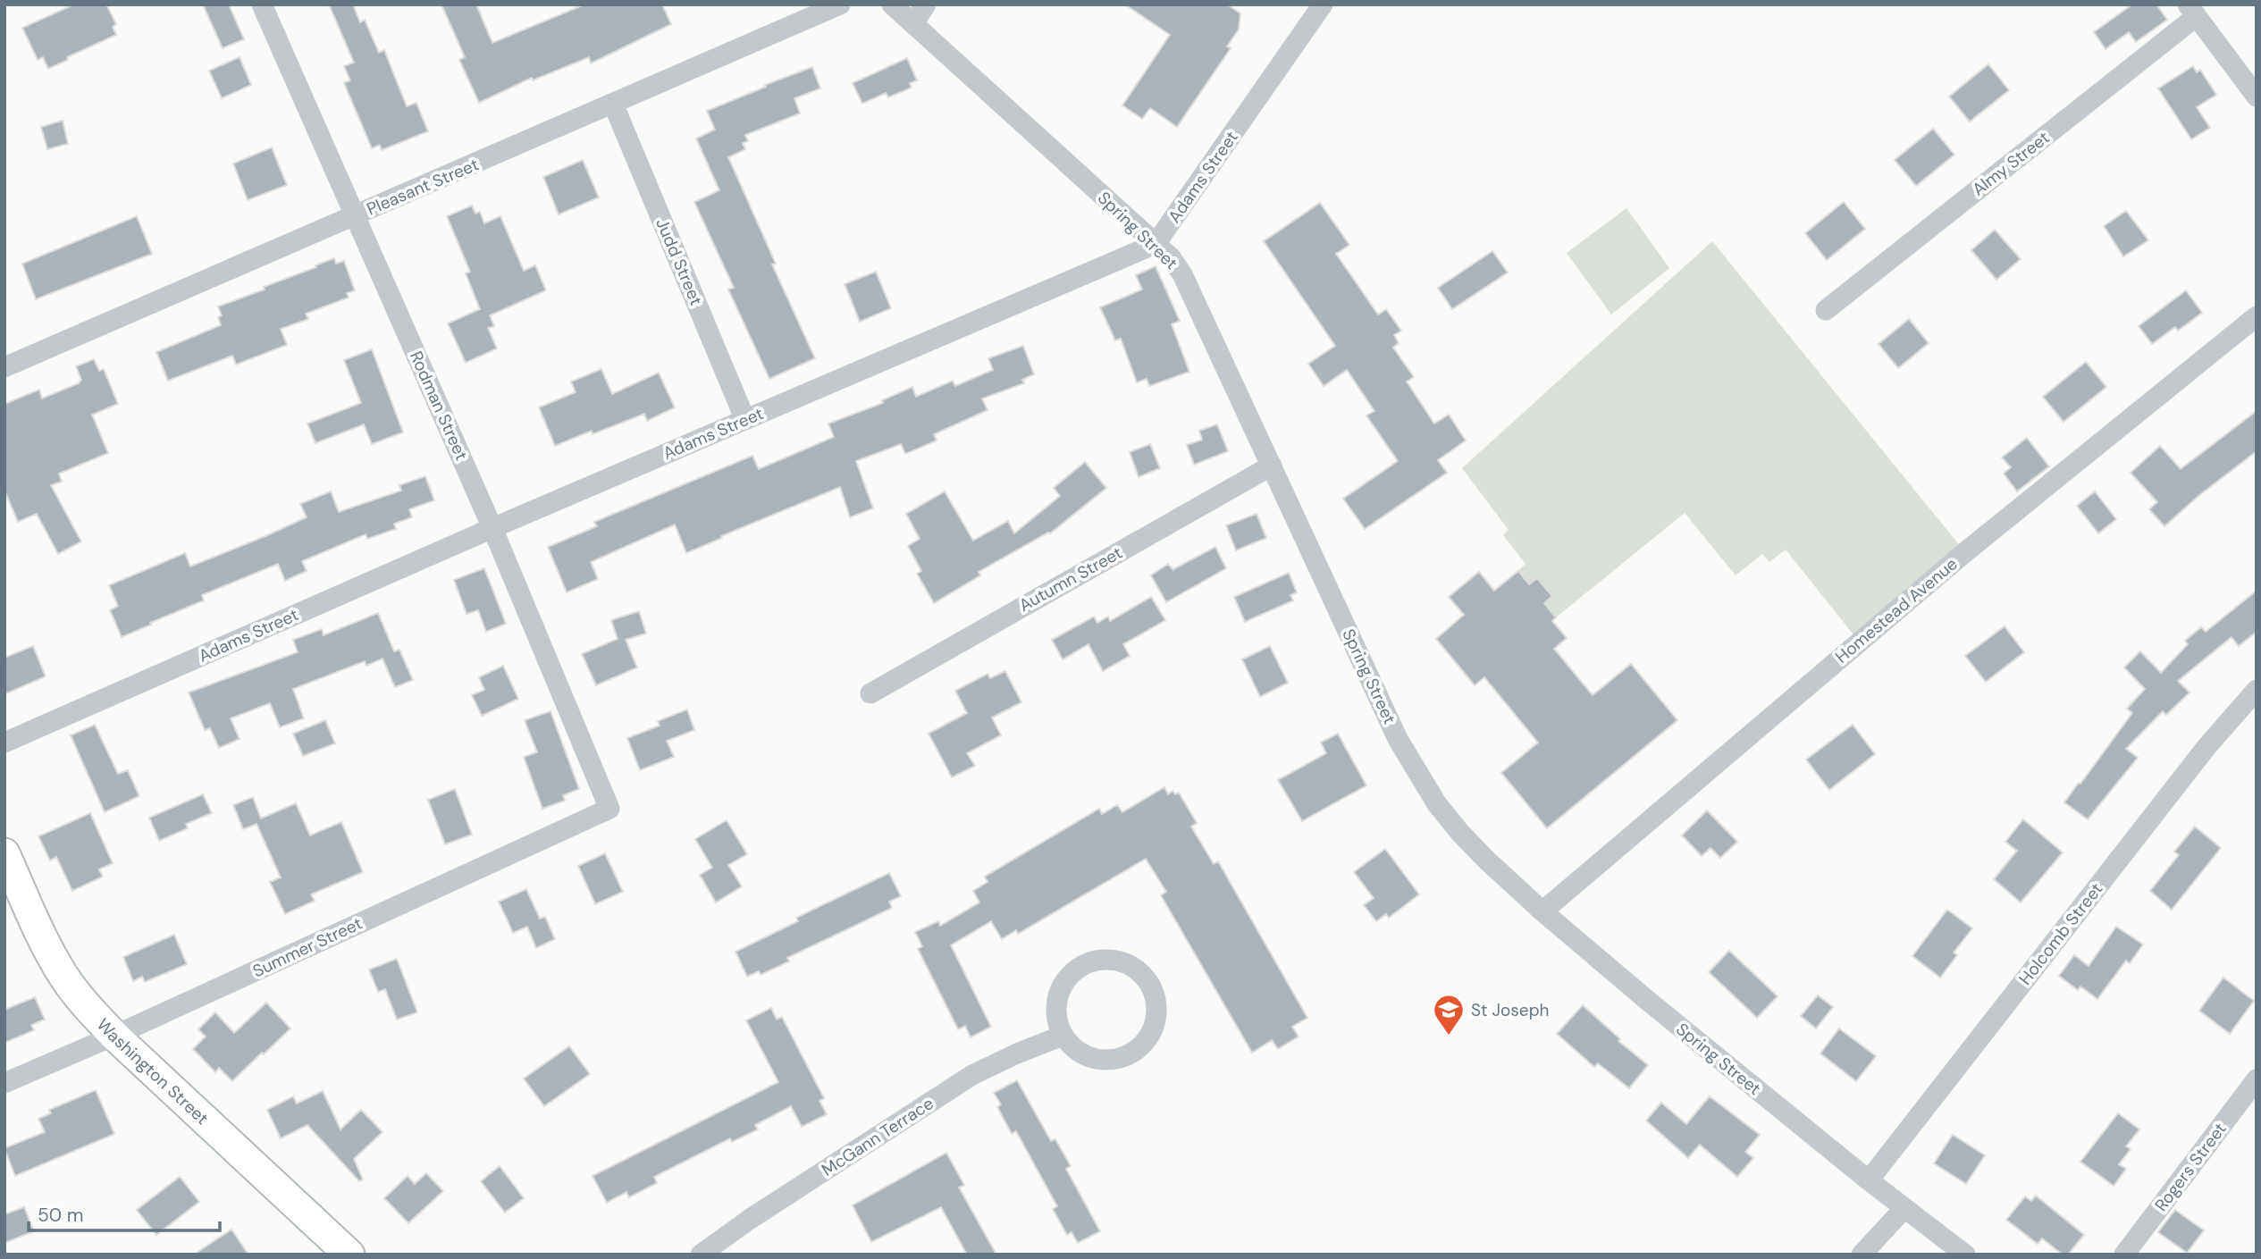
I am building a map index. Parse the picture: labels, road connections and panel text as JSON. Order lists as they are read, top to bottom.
{
  "streets": {
    "main road": ["Washington Street"],
    "street": [
      "Almy Street",
      "Adams Street",
      "Pleasant Street",
      "Spring Street",
      "Judd Street",
      "Rodman Street",
      "Autumn Street",
      "Homestead Avenue",
      "Holcomb Street",
      "Summer Street",
      "McGann Terrace",
      "Rogers Street"
    ]
  },
  "crossings": [
    ["Adams Street", "Spring Street"],
    ["Adams Street", "Judd Street"],
    ["Adams Street", "Rodman Street"],
    ["Pleasant Street", "Judd Street"],
    ["Pleasant Street", "Rodman Street"],
    ["Spring Street", "Autumn Street"],
    ["Spring Street", "Homestead Avenue"],
    ["Spring Street", "Holcomb Street"],
    ["Rodman Street", "Summer Street"],
    ["Summer Street", "Washington Street"]
  ],
  "places": {
    "school or university": ["St Joseph"]
  },
  "scale_bar": "50 m"
}
